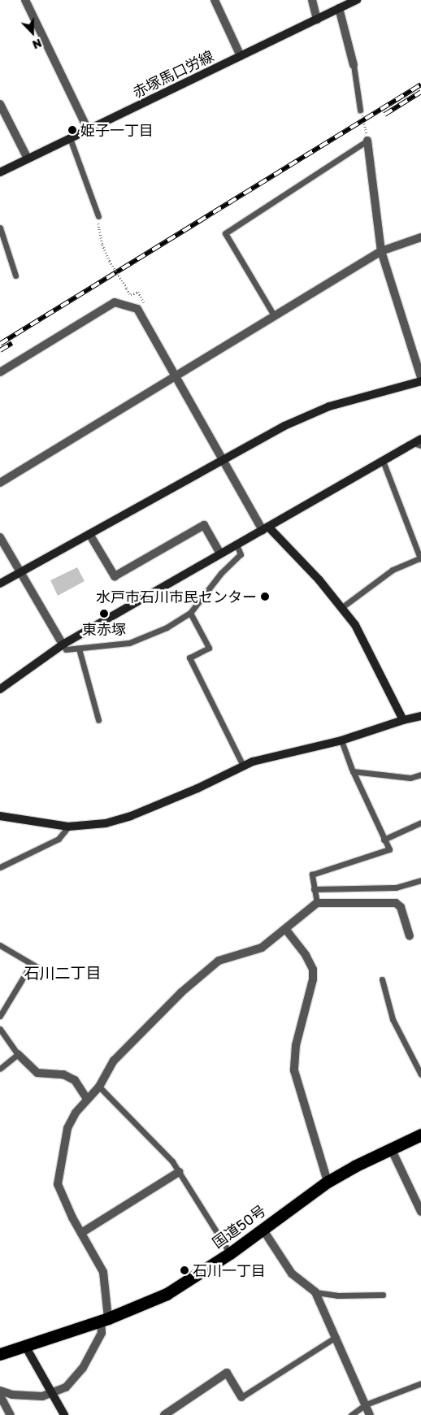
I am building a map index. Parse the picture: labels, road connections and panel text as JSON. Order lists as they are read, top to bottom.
{
  "streets": {
    "highway": ["国道50号"],
    "street": ["赤塚馬口労線"]
  },
  "districts": ["石川二丁目"],
  "places": [
    "姫子一丁目",
    "水戸市石川市民センター",
    "東赤塚",
    "石川一丁目"
  ],
  "north": "bottom"
}
